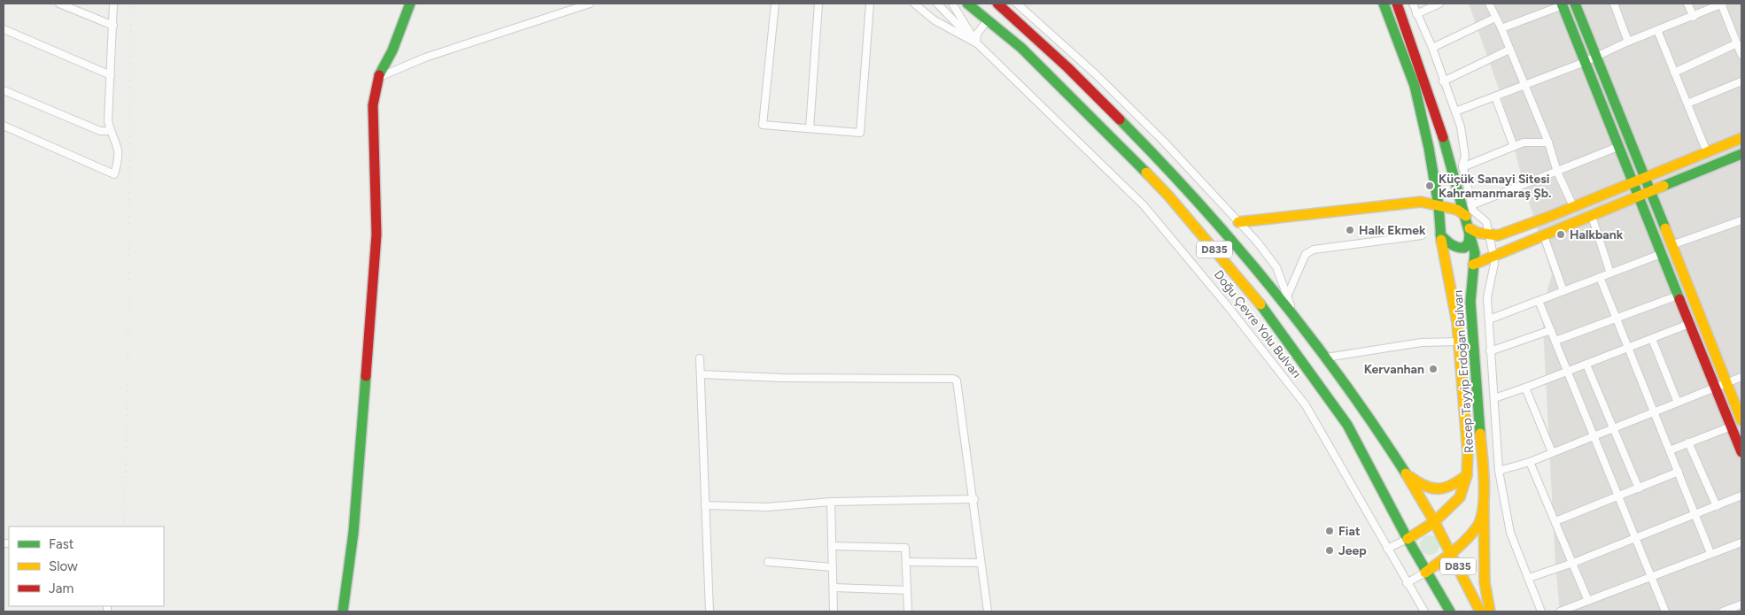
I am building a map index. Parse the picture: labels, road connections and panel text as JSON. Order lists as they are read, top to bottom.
{
  "streets": {
    "main road": ["D835", "Doğu Çevre Yolu Bulvarı", "Recep Tayyip Erdoğan Bulvarı"]
  },
  "crossings": [
    ["D835", "Doğu Çevre Yolu Bulvarı"],
    ["D835", "Recep Tayyip Erdoğan Bulvarı"],
    ["Doğu Çevre Yolu Bulvarı", "Recep Tayyip Erdoğan Bulvarı"]
  ],
  "places": [
    "Küçük Sanayi Sitesi Kahramanmaraş Şb.",
    "Halk Ekmek",
    "Halkbank",
    "Kervanhan",
    "Fiat",
    "Jeep"
  ],
  "legend": ["Fast", "Slow", "Jam"]
}
